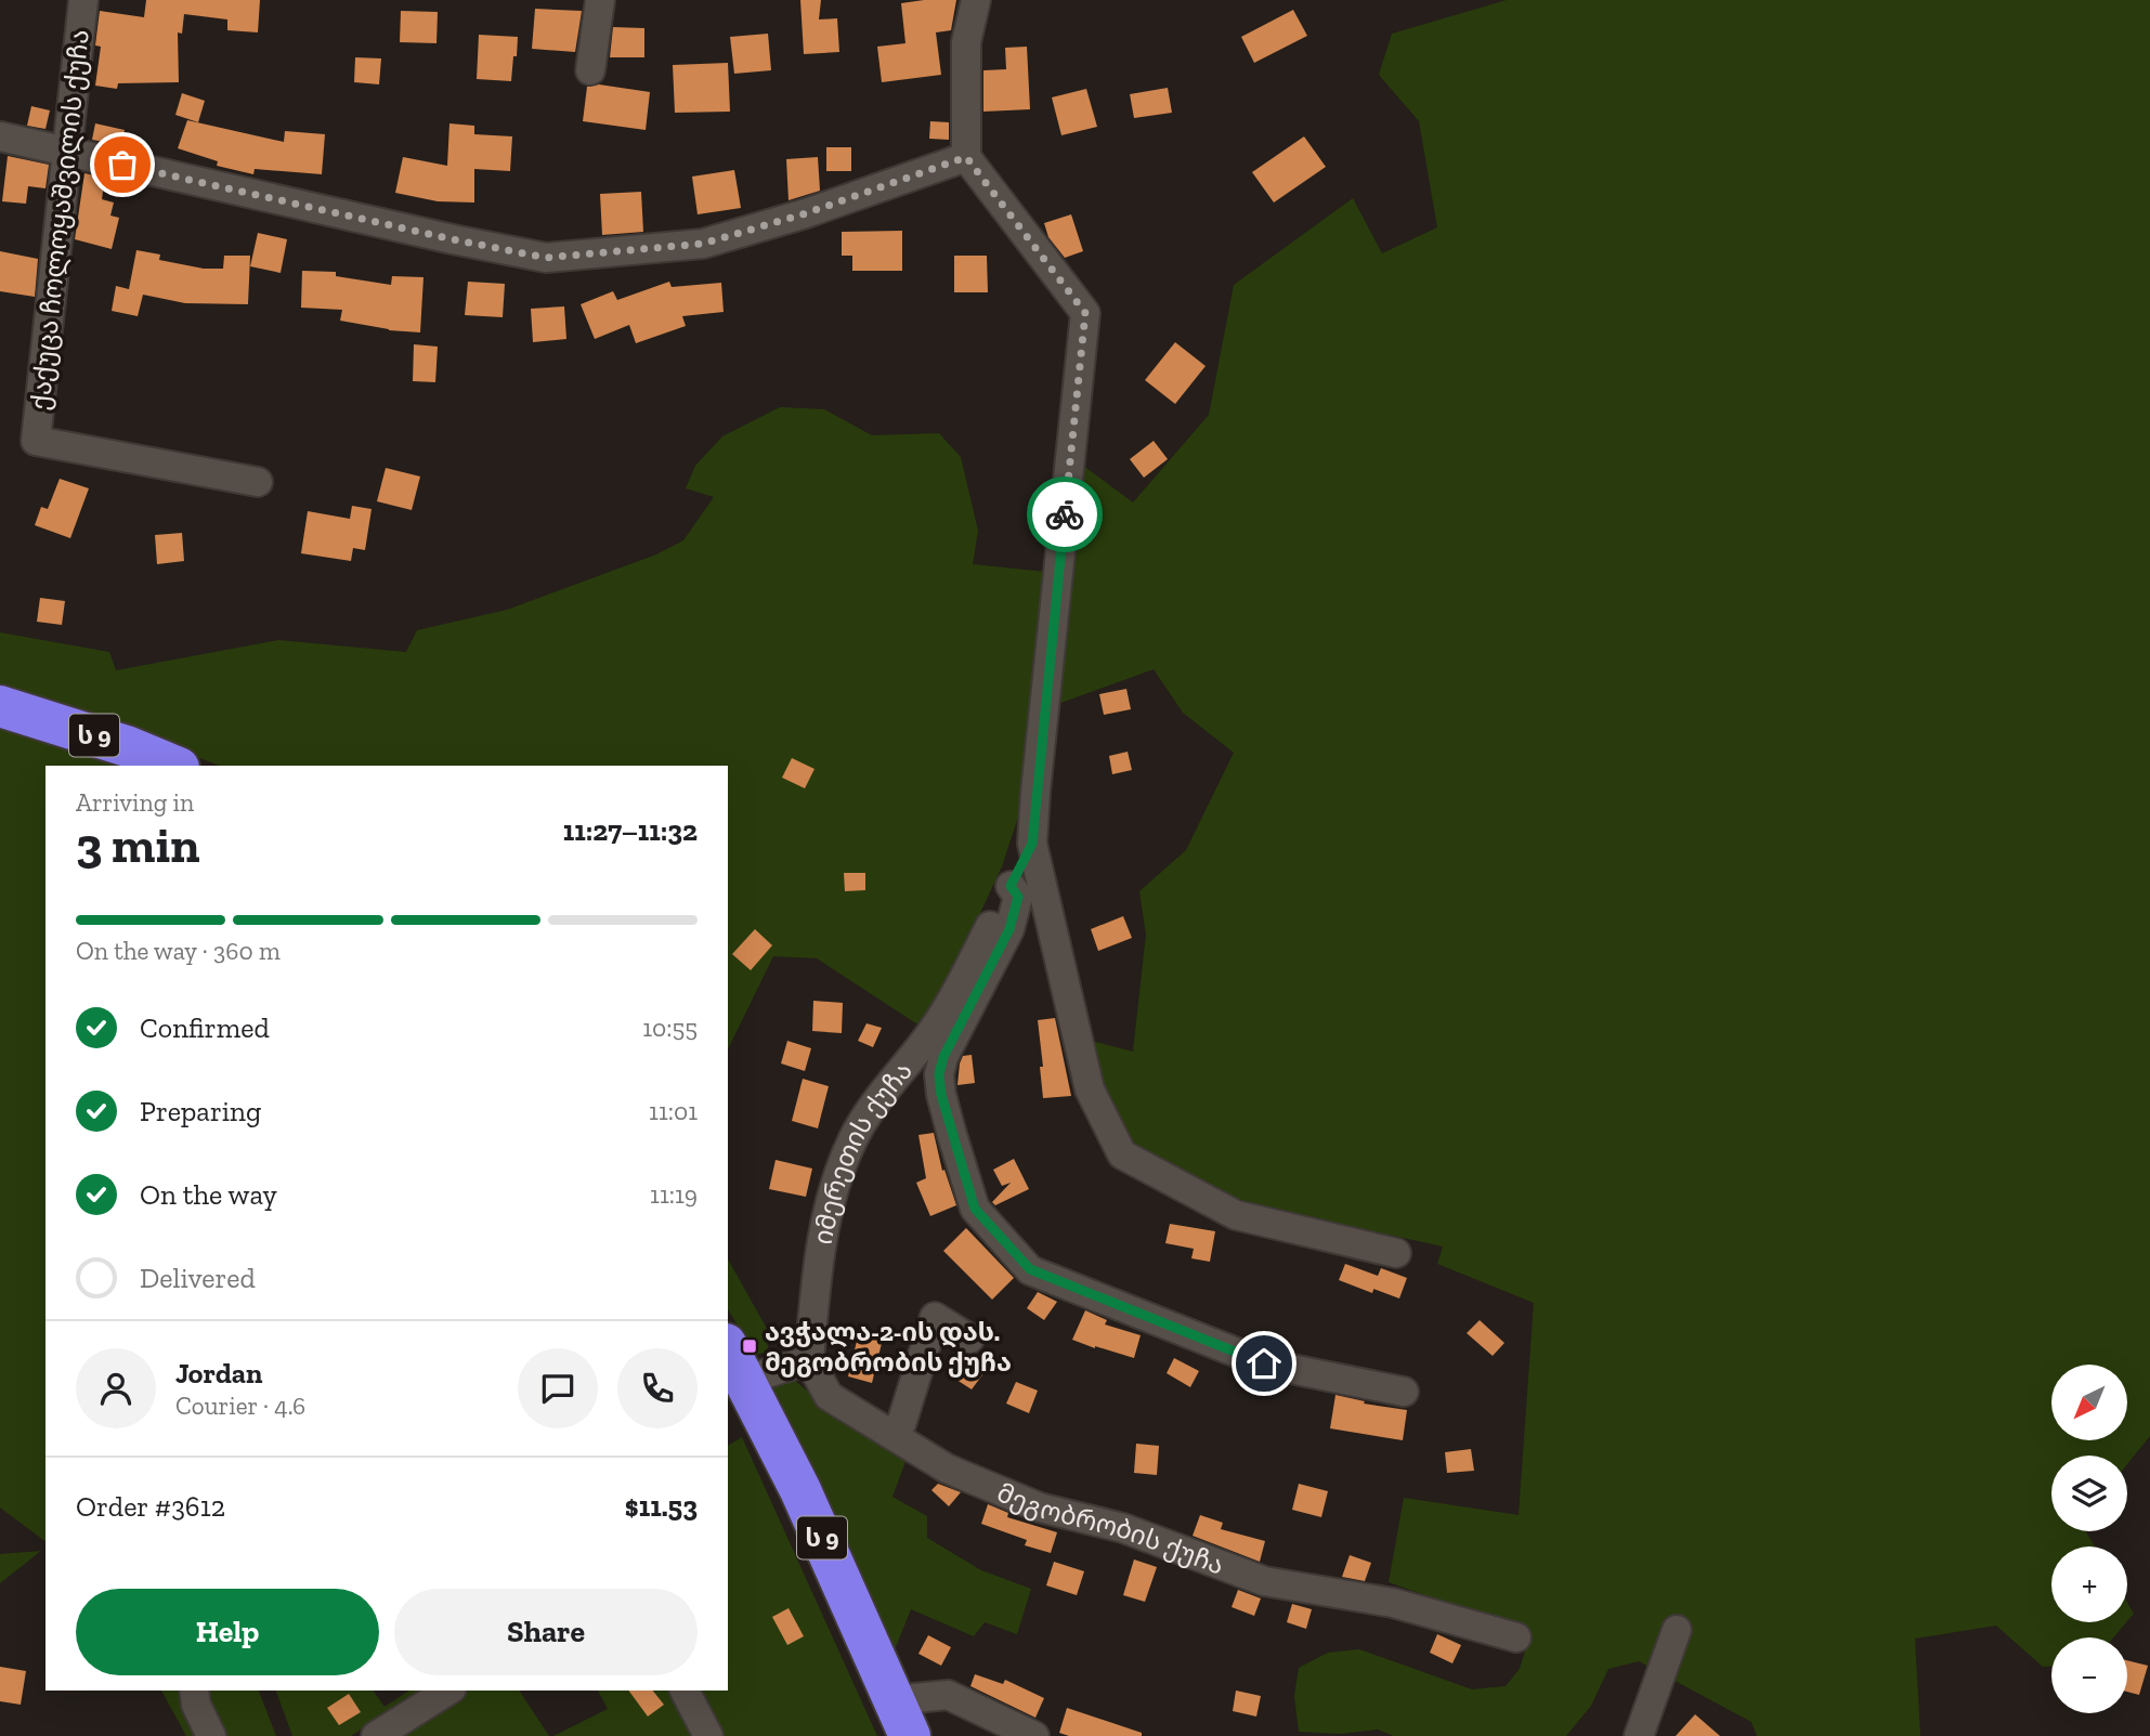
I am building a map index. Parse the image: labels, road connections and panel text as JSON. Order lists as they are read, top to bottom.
{
  "streets": {
    "highway": ["ს 9"],
    "street": ["ქაქუცა ჩოლოყაშვილის ქუჩა", "იმერეთის ქუჩა", "მეგობრობის ქუჩა"]
  },
  "crossings": [
    ["იმერეთის ქუჩა", "მეგობრობის ქუჩა"]
  ],
  "places": {
    "transit": ["ავჭალა-2-ის დას. მეგობრობის ქუჩა"]
  },
  "north": "bottom left",
  "page": {
    "heading": ["3 min", "Arriving in", "11:27–11:32"],
    "panel": [
      "Jordan",
      "Courier · 4.6",
      "Order #3612",
      "$11.53"
    ],
    "bar": "On the way · 360 m",
    "list": [
      ["Confirmed", "10:55"],
      ["Preparing", "11:01"],
      ["On the way", "11:19"],
      "Delivered"
    ],
    "map_buttons": ["+", "−"],
    "buttons": ["Help", "Share"]
  }
}
